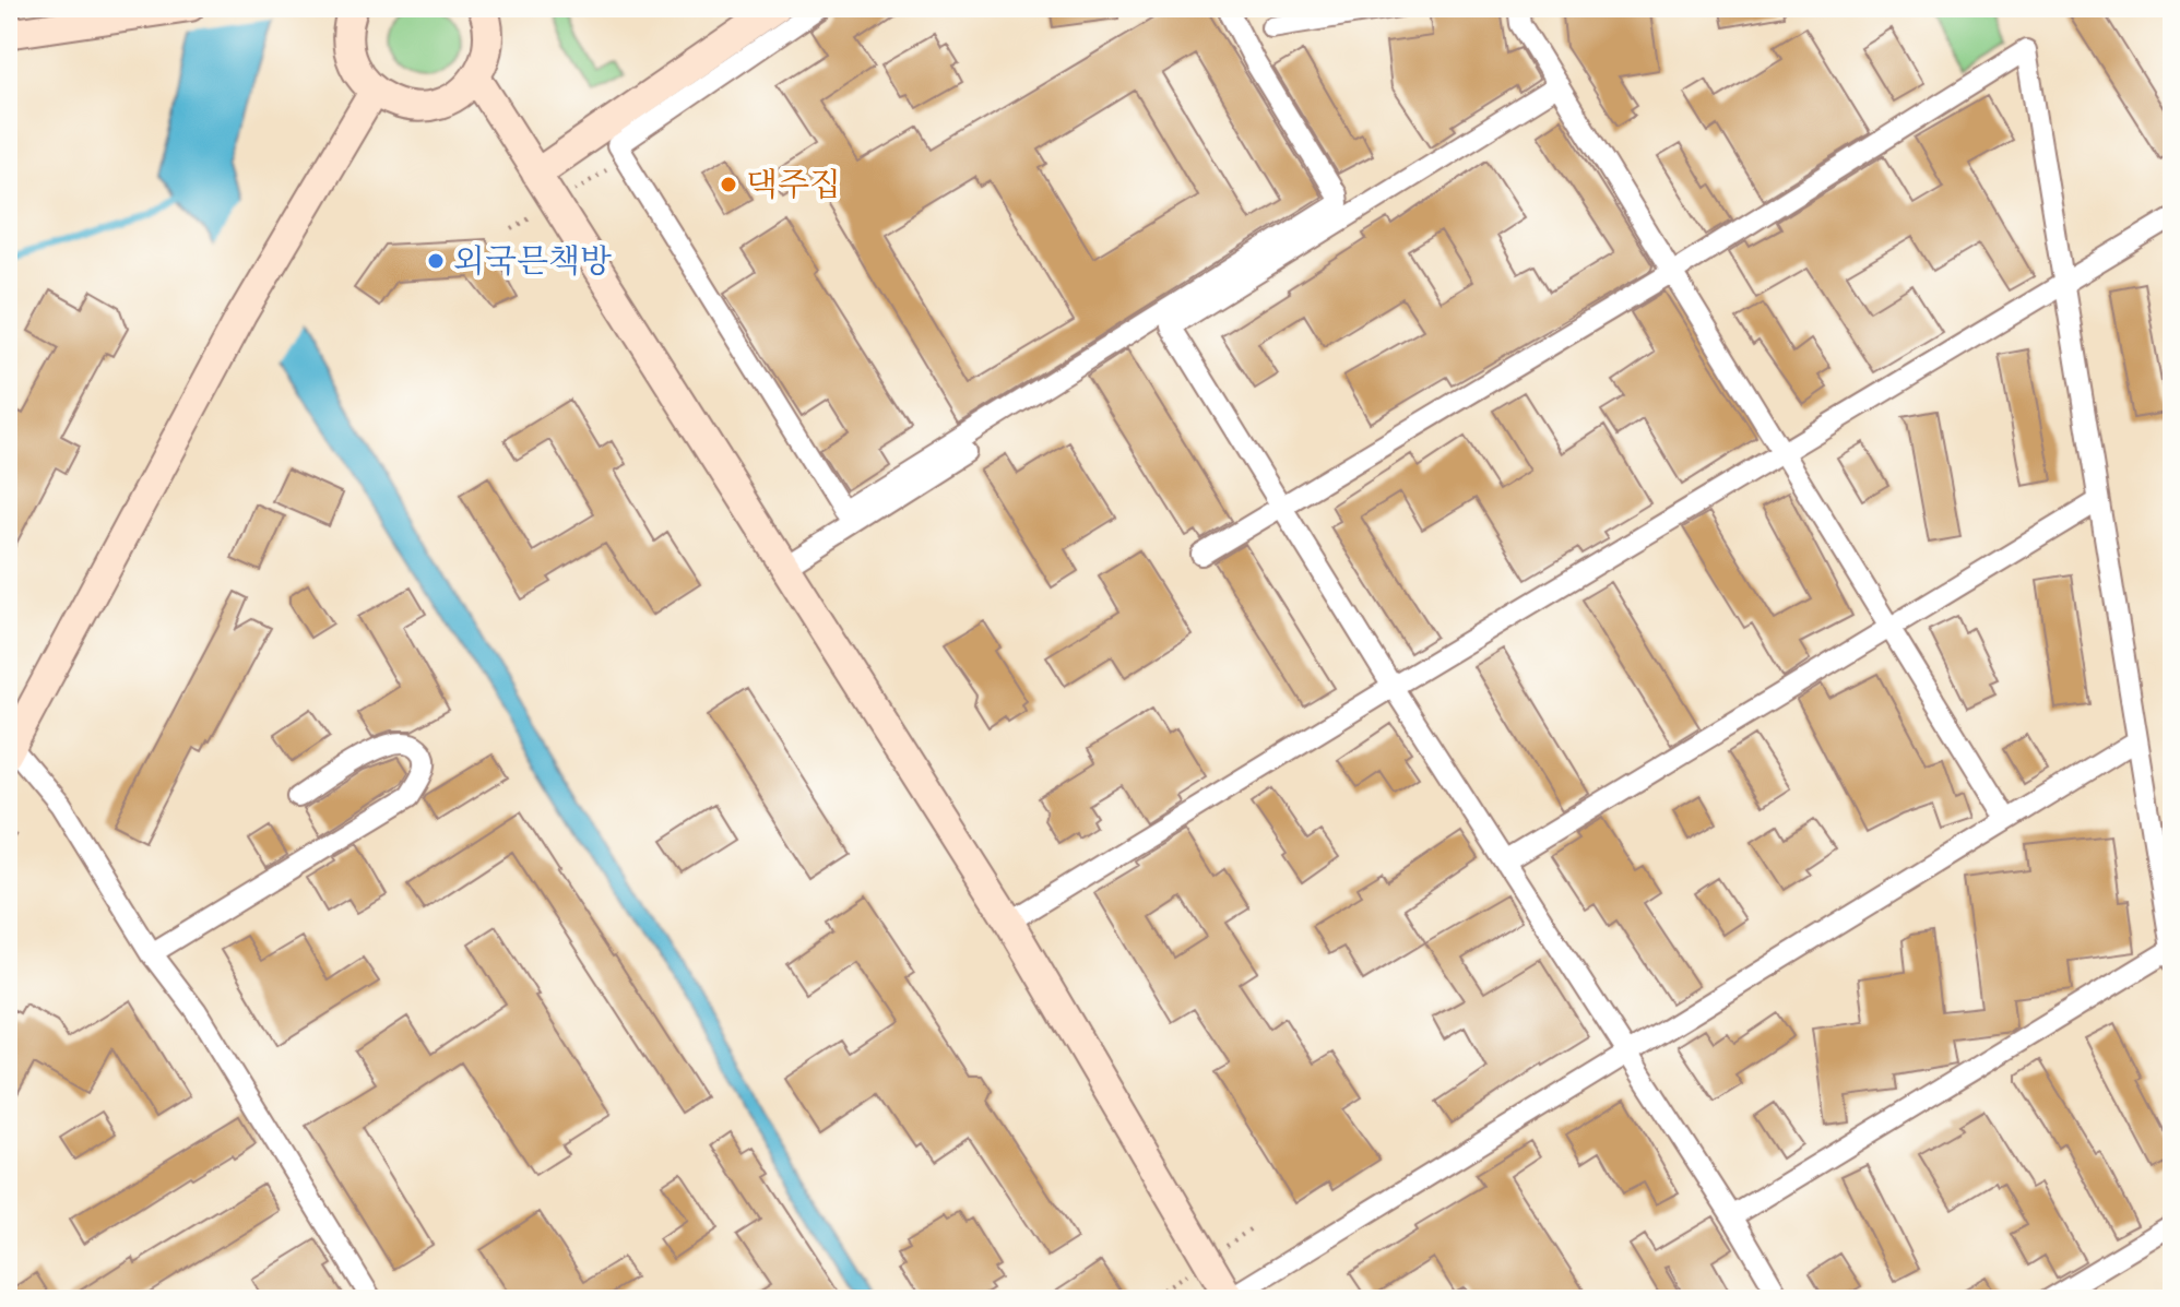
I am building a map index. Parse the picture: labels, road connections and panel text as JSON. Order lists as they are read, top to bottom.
{
  "places": ["댁주집", "외국믄책방"]
}
